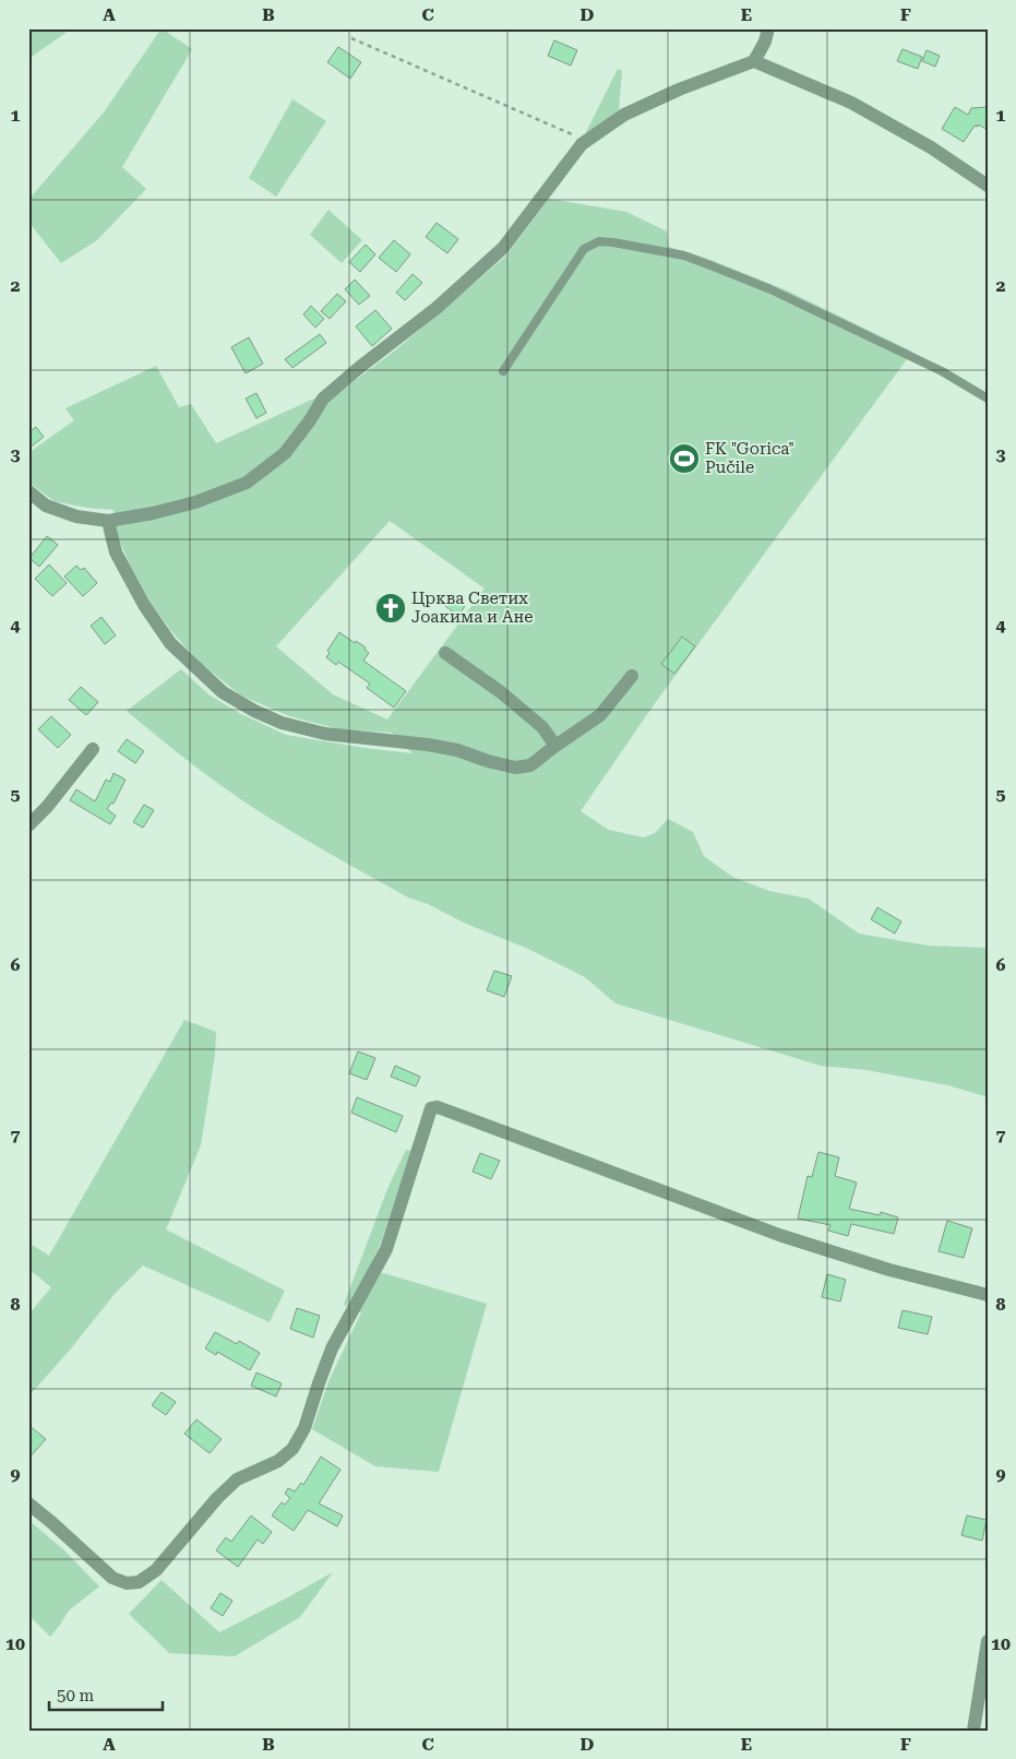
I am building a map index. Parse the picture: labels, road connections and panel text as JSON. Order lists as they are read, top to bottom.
{
  "places": {
    "sports": ["FK \"Gorica\" Pučile"],
    "church": ["Црква Светих Јоакима и Ане"]
  },
  "scale_bar": "50 m",
  "grid": {
    "columns": [
      "A",
      "B",
      "C",
      "D",
      "E",
      "F"
    ],
    "rows": [
      "1",
      "2",
      "3",
      "4",
      "5",
      "6",
      "7",
      "8",
      "9",
      "10"
    ]
  }
}
